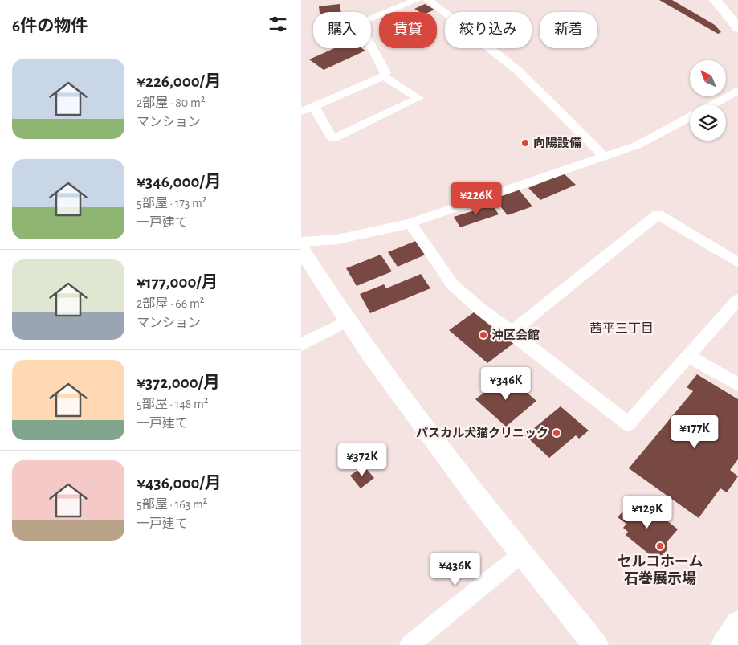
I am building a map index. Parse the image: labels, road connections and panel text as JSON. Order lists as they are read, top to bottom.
{
  "districts": ["茜平三丁目"],
  "places": [
    "向陽設備",
    "沖区会館",
    "パスカル犬猫クリニック",
    "セルコホーム 石巻展示場"
  ],
  "north": "top left",
  "page": {
    "heading": "6件の物件",
    "chip": [
      "購入",
      "賃貸",
      "絞り込み",
      "新着"
    ],
    "list": [
      {
        "name": "¥226,000/月",
        "note": "2部屋 · 80 m² · マンション"
      },
      {
        "name": "¥346,000/月",
        "note": "5部屋 · 173 m² · 一戸建て"
      },
      {
        "name": "¥177,000/月",
        "note": "2部屋 · 66 m² · マンション"
      },
      {
        "name": "¥372,000/月",
        "note": "5部屋 · 148 m² · 一戸建て"
      },
      {
        "name": "¥436,000/月",
        "note": "5部屋 · 163 m² · 一戸建て"
      }
    ],
    "price": [
      "¥226K",
      "¥346K",
      "¥177K",
      "¥372K",
      "¥129K",
      "¥436K"
    ]
  }
}
